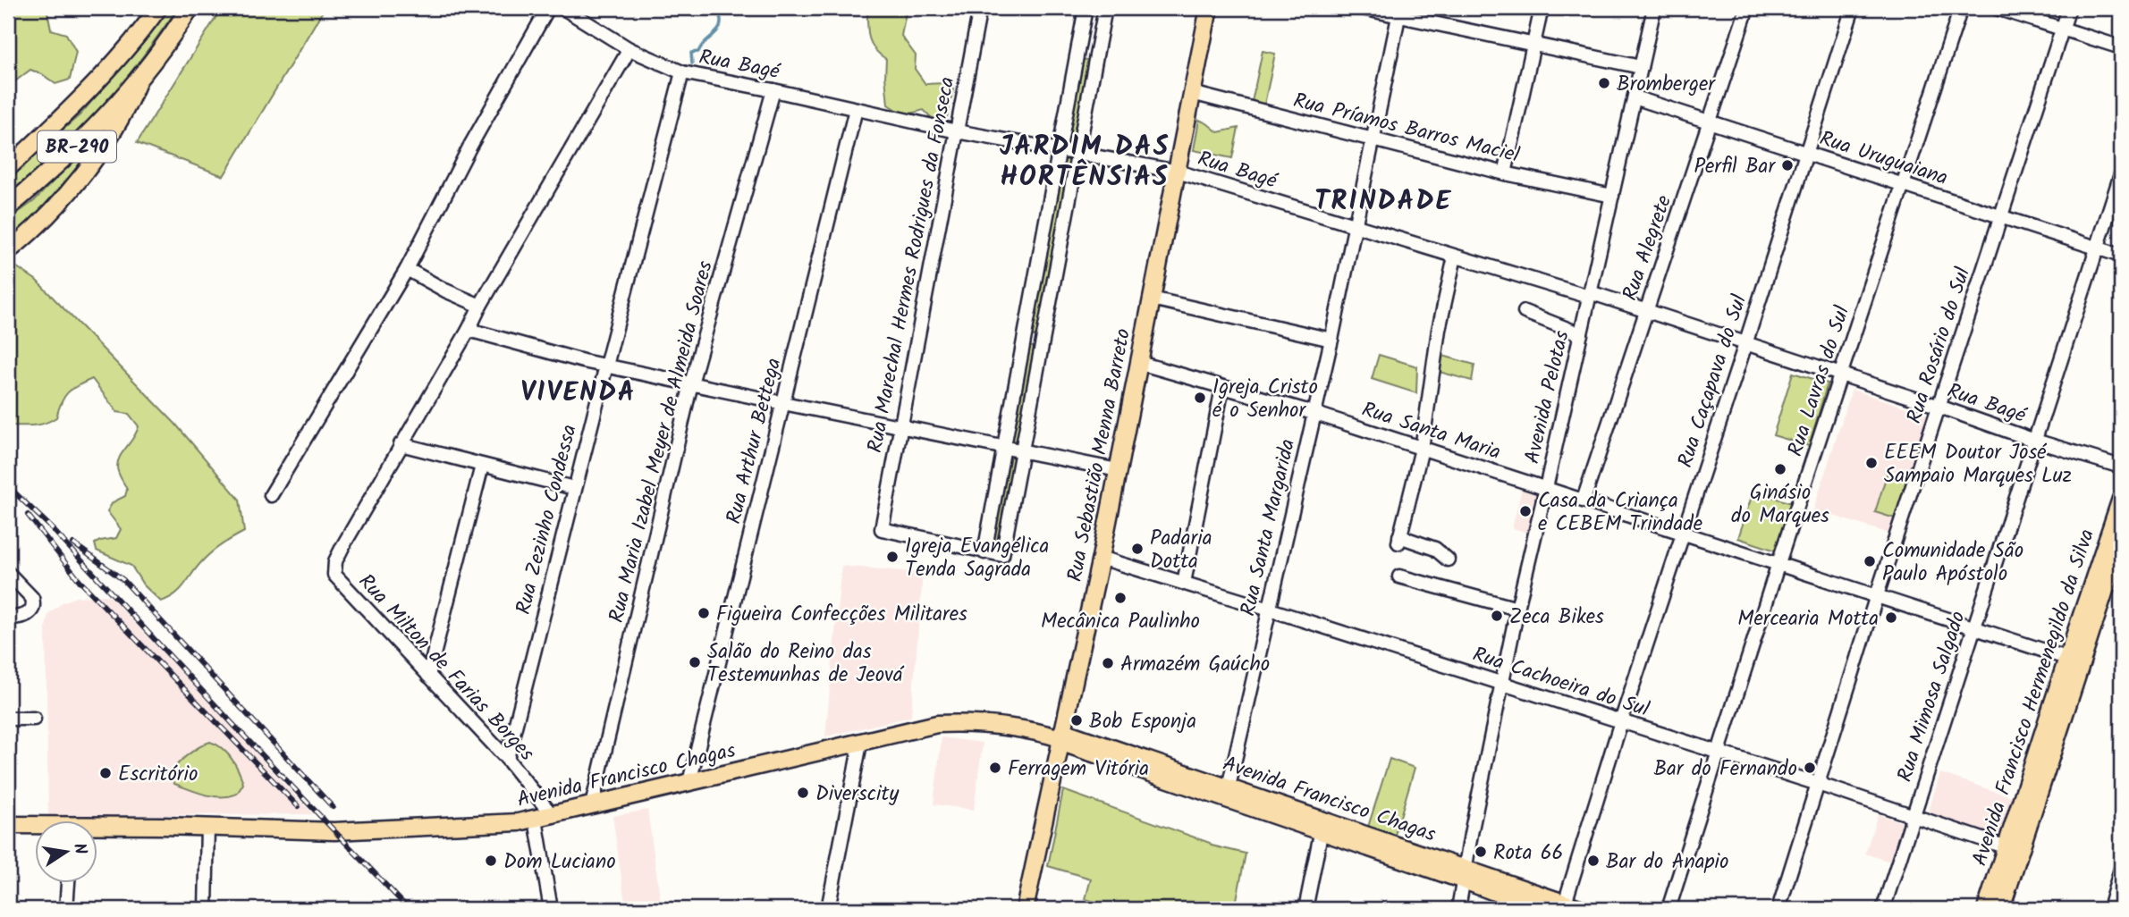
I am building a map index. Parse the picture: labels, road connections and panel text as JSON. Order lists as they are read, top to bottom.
{
  "streets": {
    "highway": ["BR-290"],
    "main road": ["Rua Sebastião Menna Barreto", "Avenida Francisco Hermenegildo da Silva", "Avenida Francisco Chagas"],
    "street": [
      "Rua Bagé",
      "Rua Príamos Barros Maciel",
      "Rua Uruguaiana",
      "Rua Alegrete",
      "Rua Marechal Hermes Rodrigues da Fonseca",
      "Rua Rosário do Sul",
      "Rua Caçapava do Sul",
      "Rua Lavras do Sul",
      "Avenida Pelotas",
      "Rua Santa Maria",
      "Rua Arthur Bettega",
      "Rua Maria Izabel Meyer de Almeida Soares",
      "Rua Zezinho Condessa",
      "Rua Santa Margarida",
      "Rua Milton de Farias Borges",
      "Rua Cachoeira do Sul",
      "Rua Mimosa Salgado"
    ]
  },
  "crossings": [
    ["Rua Bagé", "Rua Alegrete"],
    ["Rua Bagé", "Rua Marechal Hermes Rodrigues da Fonseca"],
    ["Rua Bagé", "Rua Rosário do Sul"],
    ["Rua Bagé", "Rua Caçapava do Sul"],
    ["Rua Bagé", "Rua Lavras do Sul"],
    ["Rua Bagé", "Avenida Pelotas"],
    ["Rua Bagé", "Rua Arthur Bettega"],
    ["Rua Bagé", "Rua Maria Izabel Meyer de Almeida Soares"],
    ["Rua Bagé", "Rua Sebastião Menna Barreto"],
    ["Rua Bagé", "Rua Zezinho Condessa"],
    ["Rua Bagé", "Rua Santa Margarida"],
    ["Rua Bagé", "Rua Mimosa Salgado"],
    ["Rua Príamos Barros Maciel", "Avenida Pelotas"],
    ["Rua Príamos Barros Maciel", "Rua Sebastião Menna Barreto"],
    ["Rua Príamos Barros Maciel", "Rua Santa Margarida"],
    ["Rua Uruguaiana", "Rua Alegrete"],
    ["Rua Uruguaiana", "Rua Rosário do Sul"],
    ["Rua Uruguaiana", "Rua Caçapava do Sul"],
    ["Rua Uruguaiana", "Rua Lavras do Sul"],
    ["Rua Uruguaiana", "Avenida Pelotas"],
    ["Rua Uruguaiana", "Rua Mimosa Salgado"],
    ["Rua Alegrete", "Rua Santa Maria"],
    ["Rua Rosário do Sul", "Rua Santa Maria"],
    ["Rua Rosário do Sul", "Rua Cachoeira do Sul"],
    ["Rua Caçapava do Sul", "Rua Santa Maria"],
    ["Rua Caçapava do Sul", "Rua Cachoeira do Sul"],
    ["Rua Caçapava do Sul", "Avenida Francisco Chagas"],
    ["Rua Lavras do Sul", "Rua Santa Maria"],
    ["Rua Lavras do Sul", "Rua Cachoeira do Sul"],
    ["Avenida Pelotas", "Rua Santa Maria"],
    ["Avenida Pelotas", "Rua Cachoeira do Sul"],
    ["Avenida Pelotas", "Avenida Francisco Chagas"],
    ["Rua Santa Maria", "Rua Sebastião Menna Barreto"],
    ["Rua Santa Maria", "Rua Santa Margarida"],
    ["Rua Santa Maria", "Rua Mimosa Salgado"],
    ["Rua Santa Maria", "Avenida Francisco Hermenegildo da Silva"],
    ["Rua Arthur Bettega", "Avenida Francisco Chagas"],
    ["Rua Maria Izabel Meyer de Almeida Soares", "Avenida Francisco Chagas"],
    ["Rua Sebastião Menna Barreto", "Rua Cachoeira do Sul"],
    ["Rua Sebastião Menna Barreto", "Avenida Francisco Chagas"],
    ["Rua Zezinho Condessa", "Rua Milton de Farias Borges"],
    ["Rua Santa Margarida", "Rua Cachoeira do Sul"],
    ["Rua Santa Margarida", "Avenida Francisco Chagas"],
    ["Rua Milton de Farias Borges", "Avenida Francisco Chagas"],
    ["Rua Cachoeira do Sul", "Rua Mimosa Salgado"],
    ["Rua Cachoeira do Sul", "Avenida Francisco Hermenegildo da Silva"]
  ],
  "districts": ["JARDIM DAS HORTÊNSIAS", "TRINDADE", "VIVENDA"],
  "places": [
    "Bromberger",
    "Perfil Bar",
    "Igreja Cristo é o Senhor",
    "EEEM Doutor José Sampaio Marques Luz",
    "Ginásio do Marques",
    "Casa da Criança e CEBEM Trindade",
    "Padaria Dotta",
    "Igreja Evangélica Tenda Sagrada",
    "Comunidade São Paulo Apóstolo",
    "Mecânica Paulinho",
    "Figueira Confecções Militares",
    "Zeca Bikes",
    "Mercearia Motta",
    "Salão do Reino das Testemunhas de Jeová",
    "Armazém Gaúcho",
    "Bob Esponja",
    "Ferragem Vitória",
    "Bar do Fernando",
    "Escritório",
    "Diverscity",
    "Rota 66",
    "Dom Luciano",
    "Bar do Anapio"
  ],
  "north": "right"
}
